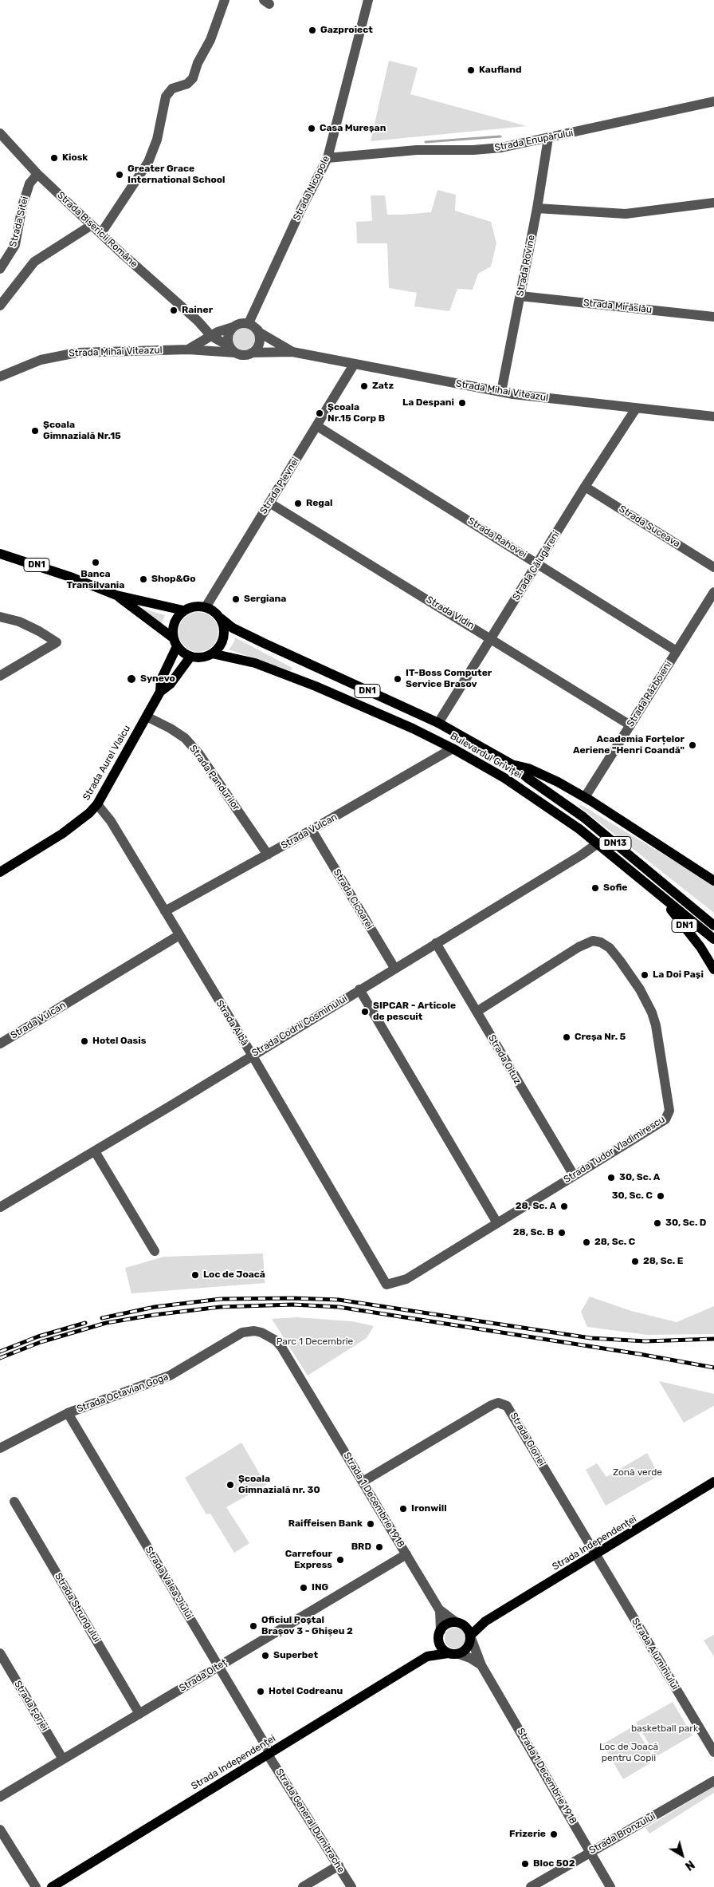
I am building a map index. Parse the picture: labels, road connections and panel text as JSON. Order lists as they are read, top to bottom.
{
  "streets": {
    "main road": [
      "DN1",
      "Bulevardul Griviței",
      "Strada Aurel Vlaicu",
      "DN13",
      "Strada Independenței"
    ],
    "street": [
      "Strada Enupărului",
      "Strada Nicopole",
      "Strada Sitei",
      "Strada Bisericii Române",
      "Strada Rovine",
      "Strada Mirăslău",
      "Strada Mihai Viteazul",
      "Strada Plevnei",
      "Strada Suceava",
      "Strada Rahovei",
      "Strada Călugăreni",
      "Strada Vidin",
      "Strada Războieni",
      "Strada Pandurilor",
      "Strada Vulcan",
      "Strada Cicoarei",
      "Strada Albă",
      "Strada Codrii Cosminului",
      "Strada Oituz",
      "Strada Tudor Vladimirescu",
      "Strada Octavian Goga",
      "Strada Gloriei",
      "Strada 1 Decembrie 1918",
      "Strada Valea Jiului",
      "Strada Strungului",
      "Strada Aluminiului",
      "Strada Olteț",
      "Strada Forjei",
      "Strada General Dumitrache",
      "Strada Bronzului"
    ]
  },
  "crossings": [
    ["Strada Enupărului", "Strada Nicopole"],
    ["Strada Enupărului", "Strada Rovine"],
    ["Strada Nicopole", "Strada Bisericii Române"],
    ["Strada Nicopole", "Strada Mihai Viteazul"],
    ["Strada Sitei", "Strada Bisericii Române"],
    ["Strada Bisericii Române", "Strada Mihai Viteazul"],
    ["Strada Rovine", "Strada Mirăslău"],
    ["Strada Rovine", "Strada Mihai Viteazul"],
    ["Strada Mihai Viteazul", "Strada Plevnei"],
    ["Strada Mihai Viteazul", "Strada Călugăreni"],
    ["Strada Plevnei", "Strada Rahovei"],
    ["Strada Plevnei", "DN1"],
    ["Strada Plevnei", "Strada Vidin"],
    ["Strada Plevnei", "Bulevardul Griviței"],
    ["Strada Plevnei", "Strada Aurel Vlaicu"],
    ["Strada Suceava", "Strada Călugăreni"],
    ["Strada Rahovei", "Strada Călugăreni"],
    ["Strada Rahovei", "Strada Războieni"],
    ["DN1", "Bulevardul Griviței"],
    ["DN1", "Strada Aurel Vlaicu"],
    ["Strada Călugăreni", "Strada Vidin"],
    ["Strada Călugăreni", "Bulevardul Griviței"],
    ["Strada Vidin", "Strada Războieni"],
    ["Strada Războieni", "Bulevardul Griviței"],
    ["Bulevardul Griviței", "Strada Aurel Vlaicu"],
    ["Bulevardul Griviței", "Strada Vulcan"],
    ["Bulevardul Griviței", "Strada Codrii Cosminului"],
    ["Strada Aurel Vlaicu", "Strada Pandurilor"],
    ["Strada Aurel Vlaicu", "Strada Albă"],
    ["Strada Pandurilor", "Strada Vulcan"],
    ["Strada Vulcan", "Strada Cicoarei"],
    ["Strada Vulcan", "Strada Albă"],
    ["Strada Cicoarei", "Strada Codrii Cosminului"],
    ["Strada Albă", "Strada Codrii Cosminului"],
    ["Strada Albă", "Strada Tudor Vladimirescu"],
    ["Strada Codrii Cosminului", "Strada Oituz"],
    ["Strada Oituz", "Strada Tudor Vladimirescu"],
    ["Strada Octavian Goga", "Strada 1 Decembrie 1918"],
    ["Strada Octavian Goga", "Strada Valea Jiului"],
    ["Strada Gloriei", "Strada 1 Decembrie 1918"],
    ["Strada Gloriei", "Strada Independenței"],
    ["Strada Gloriei", "Strada Aluminiului"],
    ["Strada 1 Decembrie 1918", "Strada Independenței"],
    ["Strada 1 Decembrie 1918", "Strada Olteț"],
    ["Strada 1 Decembrie 1918", "Strada Bronzului"],
    ["Strada Independenței", "Strada Valea Jiului"],
    ["Strada Independenței", "Strada Aluminiului"],
    ["Strada Independenței", "Strada General Dumitrache"],
    ["Strada Valea Jiului", "Strada Olteț"],
    ["Strada Valea Jiului", "Strada General Dumitrache"],
    ["Strada Strungului", "Strada Olteț"],
    ["Strada Olteț", "Strada Forjei"]
  ],
  "parks": [
    "Parc 1 Decembrie",
    "Zonă verde",
    "basketball park",
    "Loc de Joacă pentru Copii"
  ],
  "places": [
    "Gazproiect",
    "Kaufland",
    "Casa Mureșan",
    "Kiosk",
    "Greater Grace International School",
    "Rainer",
    "Zatz",
    "La Despani",
    "Școala Nr.15 Corp B",
    "Școala Gimnazială Nr.15",
    "Regal",
    "Banca Transilvania",
    "Shop&Go",
    "Sergiana",
    "Synevo",
    "IT-Boss Computer Service Brasov",
    "Academia Forțelor Aeriene \"Henri Coandă\"",
    "Sofie",
    "La Doi Pași",
    "SIPCAR - Articole de pescuit",
    "Creșa Nr. 5",
    "Hotel Oasis",
    "30, Sc. A",
    "30, Sc. C",
    "28, Sc. A",
    "30, Sc. D",
    "28, Sc. B",
    "28, Sc. C",
    "28, Sc. E",
    "Loc de Joacă",
    "Școala Gimnazială nr. 30",
    "Ironwill",
    "Raiffeisen Bank",
    "BRD",
    "Carrefour Express",
    "ING",
    "Oficiul Poștal Braşov 3 - Ghişeu 2",
    "Superbet",
    "Hotel Codreanu",
    "Frizerie",
    "Bloc 502"
  ],
  "north": "bottom right"
}
